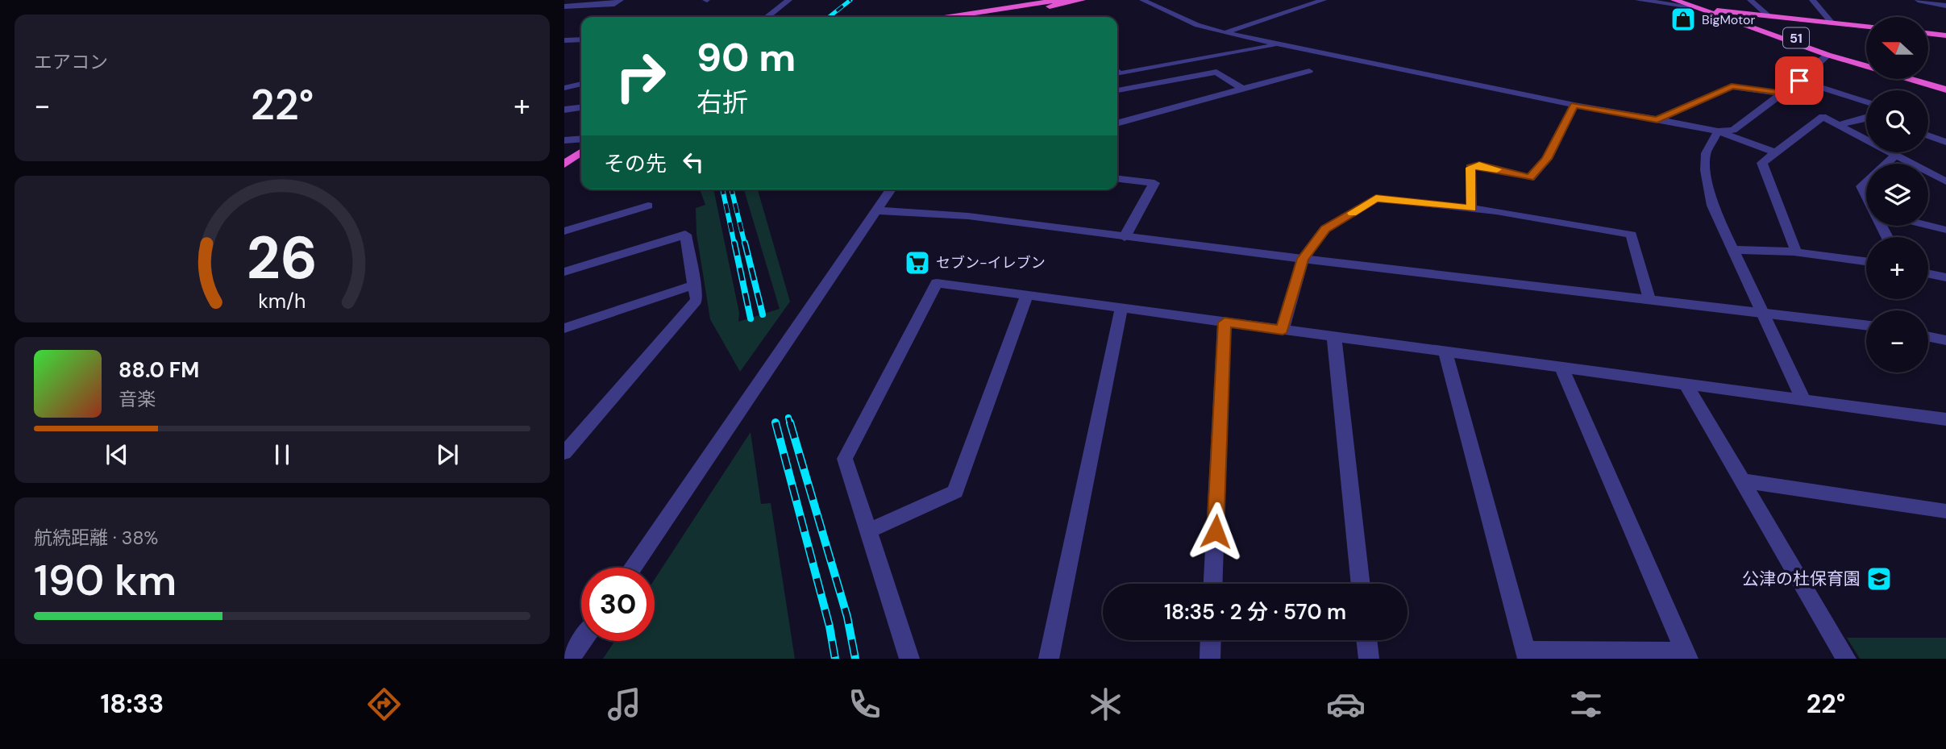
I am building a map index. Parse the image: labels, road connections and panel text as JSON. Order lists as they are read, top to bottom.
{
  "streets": {
    "highway": ["51"]
  },
  "places": {
    "shop": ["BigMotor"],
    "supermarket": ["セブン-イレブン"],
    "school or university": ["公津の杜保育園"]
  },
  "north": "left",
  "page": {
    "tile": [
      "エアコン",
      ["航続距離 · 38%", "190 km"]
    ],
    "map_buttons": ["+", "−"],
    "turn": ["90 m", "右折"],
    "heat": ["−", "22°", "+"],
    "then": "その先",
    "song": ["88.0 FM", "音楽"],
    "limit": "30",
    "trip": "18:35 · 2 分 · 570 m",
    "tabs": ["18:33", "22°"],
    "gauge": ["26", "km/h"]
  }
}
